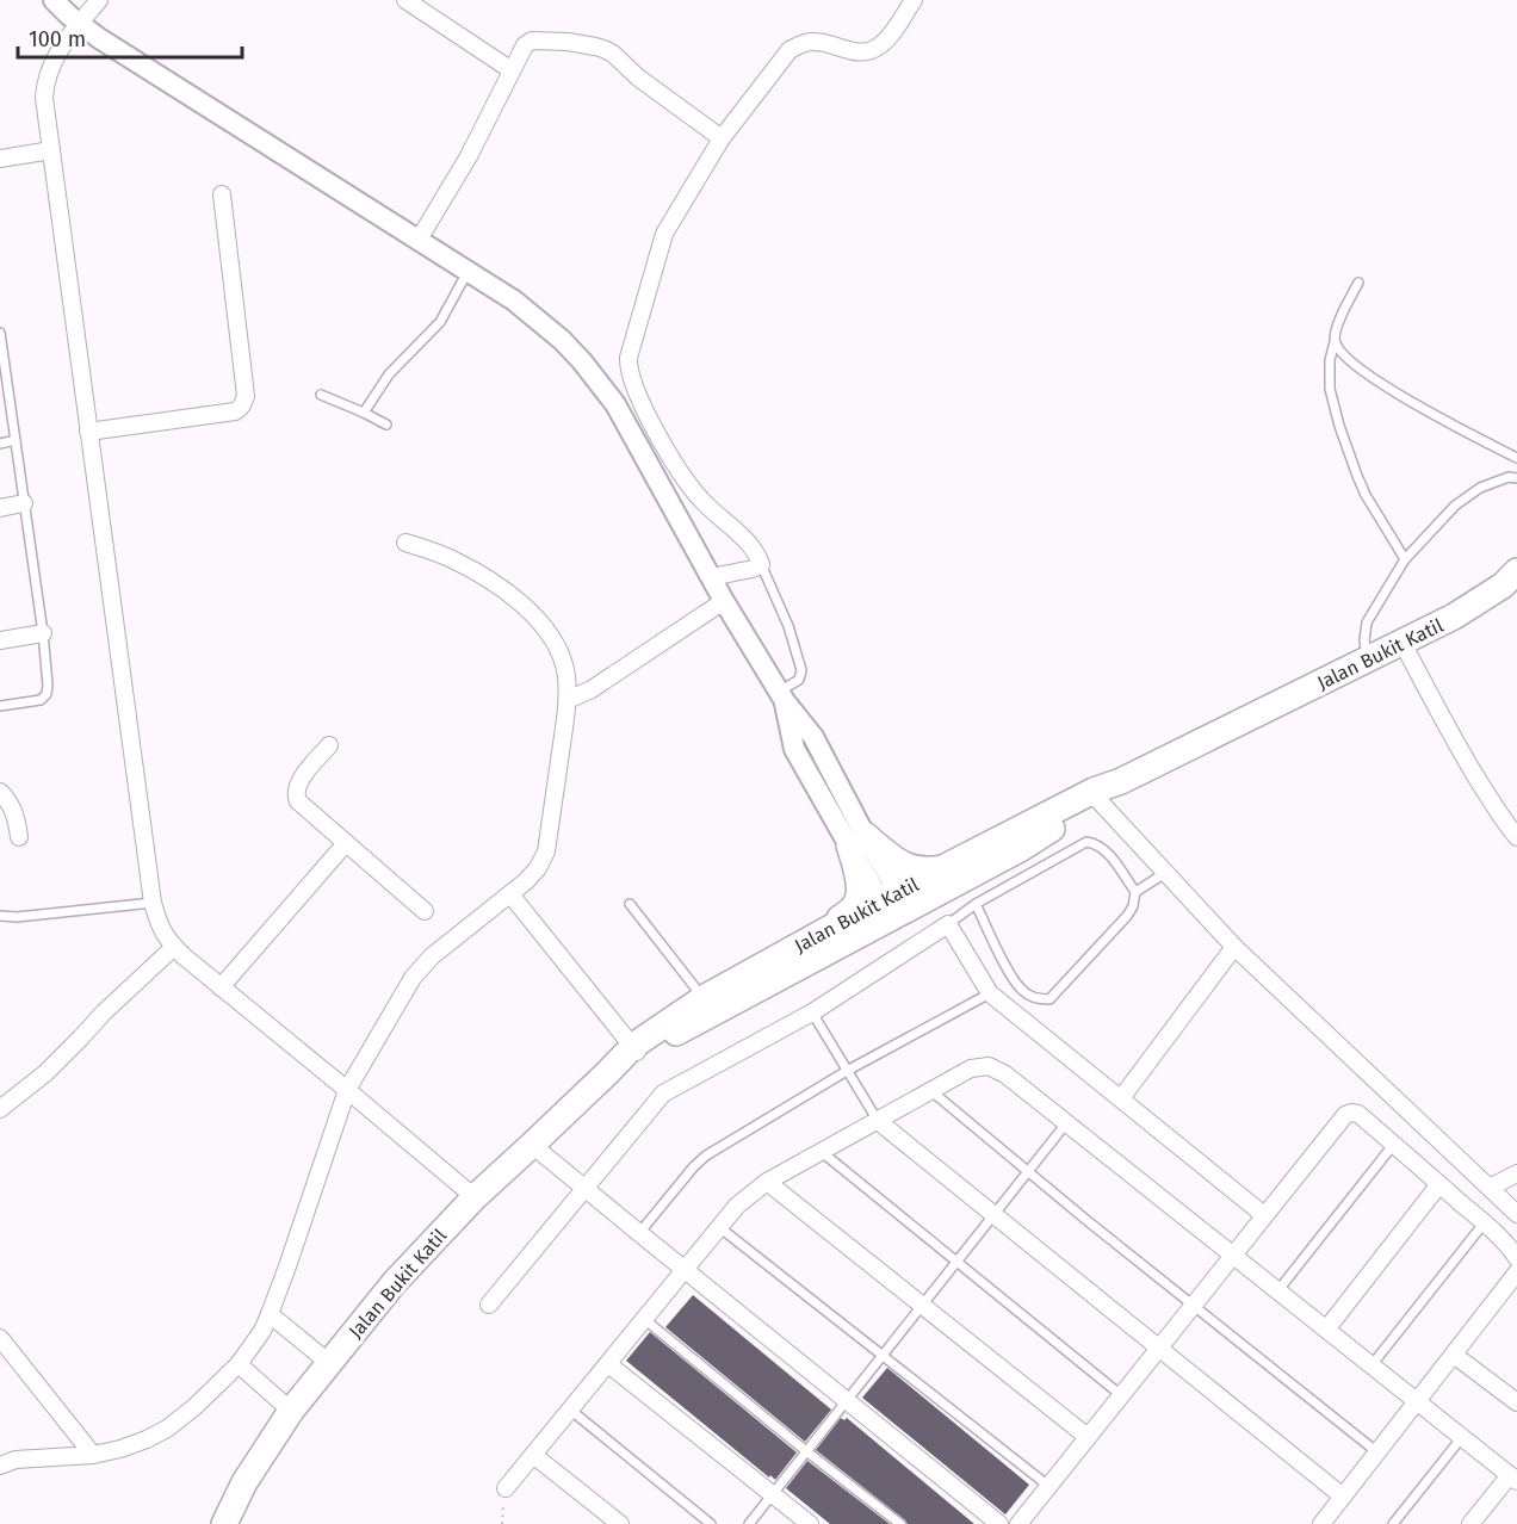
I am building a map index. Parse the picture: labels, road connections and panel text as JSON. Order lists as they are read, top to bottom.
{
  "streets": {
    "main road": ["Jalan Bukit Katil"]
  },
  "scale_bar": "100 m"
}
